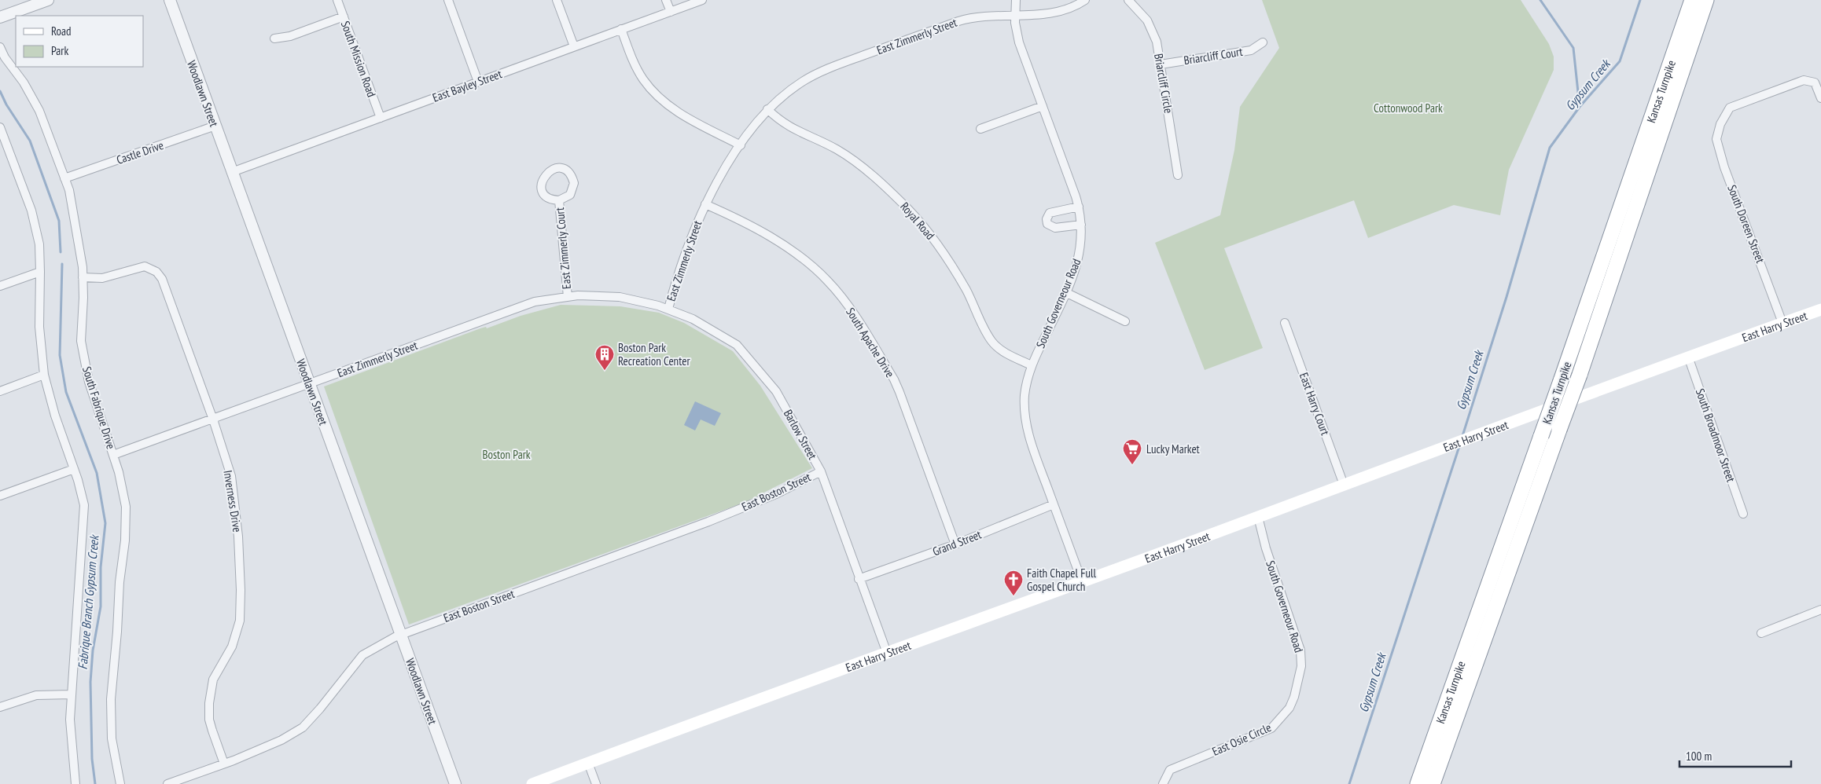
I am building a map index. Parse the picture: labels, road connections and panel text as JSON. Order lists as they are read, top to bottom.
{
  "streets": {
    "highway": ["Kansas Turnpike"],
    "main road": ["East Harry Street"],
    "street": [
      "East Zimmerly Street",
      "Briarcliff Court",
      "South Mission Road",
      "Briarcliff Circle",
      "East Bayley Street",
      "Woodlawn Street",
      "Castle Drive",
      "Royal Road",
      "South Doreen Street",
      "East Zimmerly Court",
      "South Governeour Road",
      "South Apache Drive",
      "East Harry Court",
      "South Fabrique Drive",
      "Barlow Street",
      "South Broadmoor Street",
      "East Boston Street",
      "Inverness Drive",
      "Grand Street",
      "East Osie Circle"
    ]
  },
  "crossings": [
    ["East Zimmerly Street", "Woodlawn Street"],
    ["East Zimmerly Street", "Royal Road"],
    ["East Zimmerly Street", "East Zimmerly Court"],
    ["East Zimmerly Street", "South Governeour Road"],
    ["East Zimmerly Street", "South Apache Drive"],
    ["East Zimmerly Street", "South Fabrique Drive"],
    ["East Zimmerly Street", "Barlow Street"],
    ["East Zimmerly Street", "Inverness Drive"],
    ["Briarcliff Court", "Briarcliff Circle"],
    ["South Mission Road", "East Bayley Street"],
    ["East Bayley Street", "Woodlawn Street"],
    ["Woodlawn Street", "Castle Drive"],
    ["Woodlawn Street", "East Boston Street"],
    ["Castle Drive", "South Fabrique Drive"],
    ["Royal Road", "South Governeour Road"],
    ["South Doreen Street", "East Harry Street"],
    ["South Governeour Road", "East Harry Street"],
    ["South Governeour Road", "Grand Street"],
    ["South Governeour Road", "East Osie Circle"],
    ["East Harry Street", "East Harry Court"],
    ["East Harry Street", "Barlow Street"],
    ["East Harry Street", "South Broadmoor Street"],
    ["South Apache Drive", "Grand Street"],
    ["South Fabrique Drive", "Inverness Drive"],
    ["Barlow Street", "East Boston Street"],
    ["Barlow Street", "Grand Street"],
    ["East Boston Street", "Inverness Drive"]
  ],
  "water": ["Gypsum Creek", "Fabrique Branch Gypsum Creek"],
  "parks": ["Cottonwood Park", "Boston Park"],
  "places": {
    "building": ["Boston Park Recreation Center"],
    "supermarket": ["Lucky Market"],
    "church": ["Faith Chapel Full Gospel Church"]
  },
  "legend": ["Road", "Park"],
  "scale_bar": "100 m"
}
